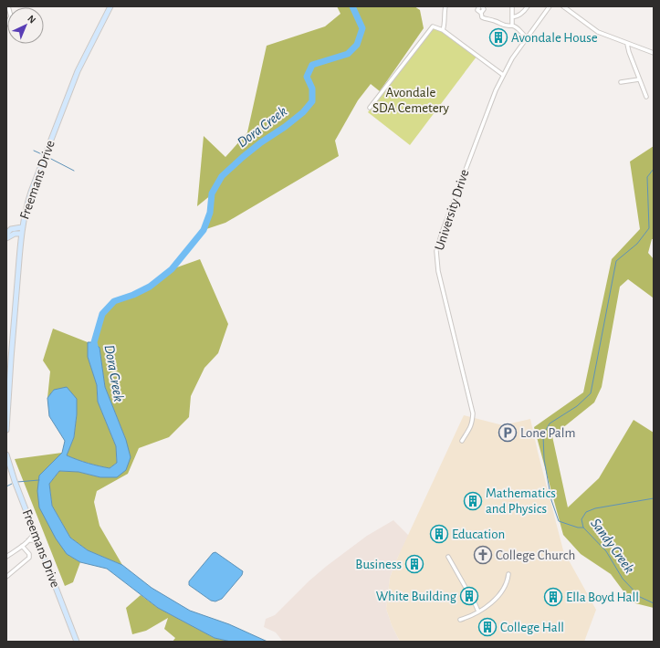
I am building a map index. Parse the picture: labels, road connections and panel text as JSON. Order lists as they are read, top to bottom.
{
  "streets": {
    "main road": ["Freemans Drive"],
    "street": ["University Drive"]
  },
  "water": ["Dora Creek", "Sandy Creek"],
  "parks": ["Avondale SDA Cemetery"],
  "places": {
    "building": [
      "Avondale House",
      "Mathematics and Physics",
      "Education",
      "Business",
      "White Building",
      "Ella Boyd Hall",
      "College Hall"
    ],
    "parking": ["Lone Palm"],
    "church": ["College Church"]
  },
  "north": "top right"
}
